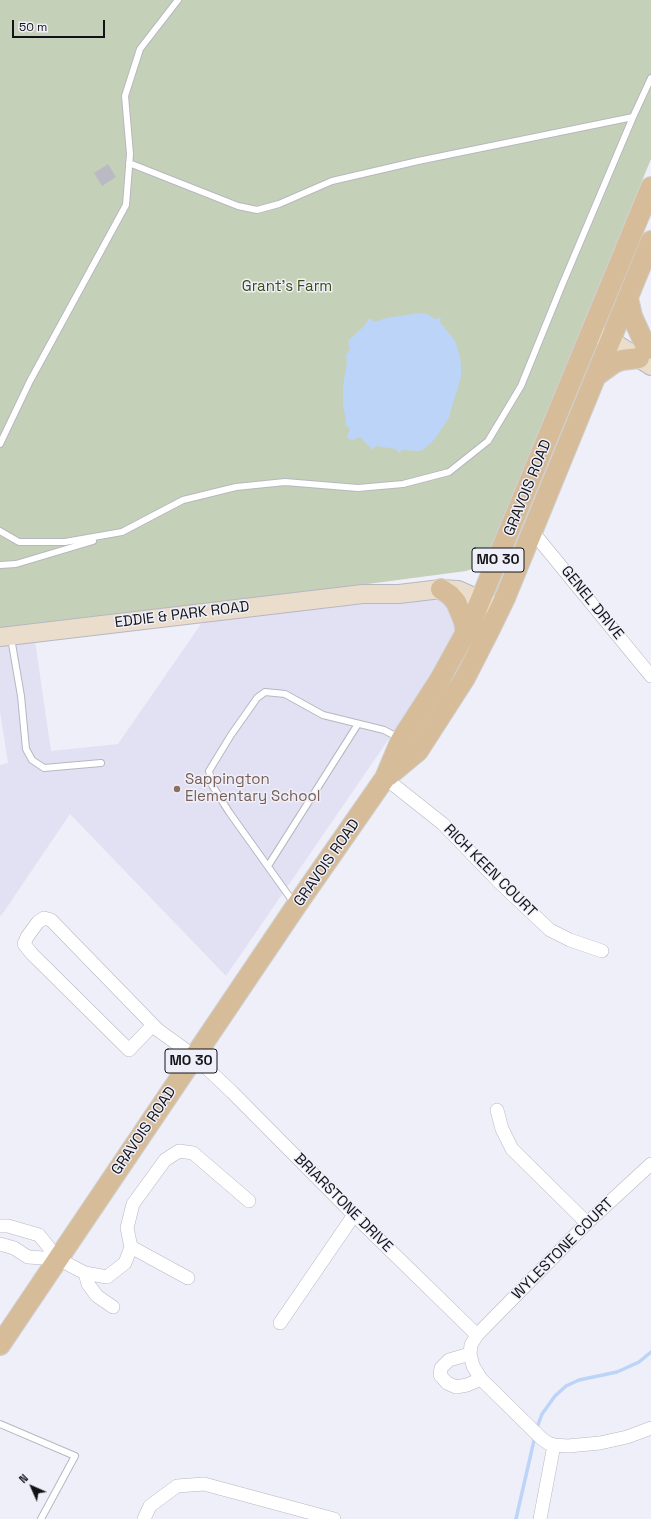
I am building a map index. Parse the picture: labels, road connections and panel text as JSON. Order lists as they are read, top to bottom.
{
  "streets": {
    "main road": ["GRAVOIS ROAD", "MO 30"],
    "street": [
      "GENEL DRIVE",
      "EDDIE & PARK ROAD",
      "RICH KEEN COURT",
      "BRIARSTONE DRIVE",
      "WYLESTONE COURT"
    ]
  },
  "crossings": [
    ["GRAVOIS ROAD", "GENEL DRIVE"],
    ["GRAVOIS ROAD", "EDDIE & PARK ROAD"],
    ["GRAVOIS ROAD", "RICH KEEN COURT"],
    ["GRAVOIS ROAD", "BRIARSTONE DRIVE"],
    ["BRIARSTONE DRIVE", "WYLESTONE COURT"]
  ],
  "parks": ["Grant's Farm"],
  "places": ["Sappington Elementary School"],
  "scale_bar": "50 m",
  "north": "top left"
}
